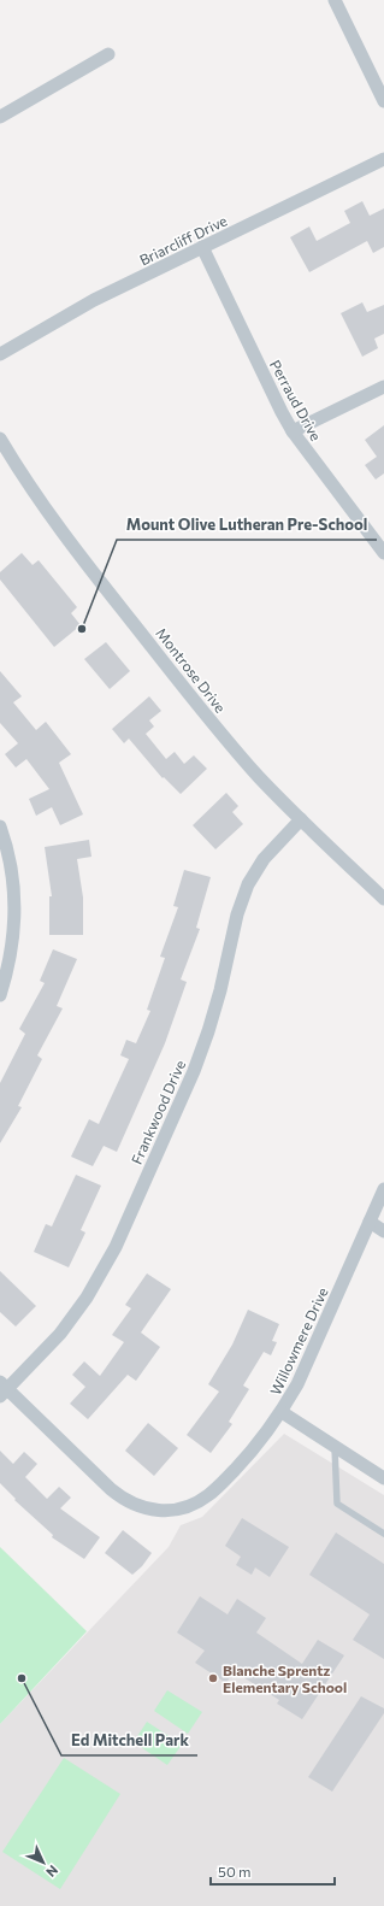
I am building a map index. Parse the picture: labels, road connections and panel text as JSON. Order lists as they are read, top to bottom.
{
  "streets": {
    "street": [
      "Briarcliff Drive",
      "Perraud Drive",
      "Montrose Drive",
      "Frankwood Drive",
      "Willowmere Drive"
    ]
  },
  "crossings": [
    ["Briarcliff Drive", "Perraud Drive"],
    ["Montrose Drive", "Frankwood Drive"],
    ["Frankwood Drive", "Willowmere Drive"]
  ],
  "places": ["Mount Olive Lutheran Pre-School", "Ed Mitchell Park", "Blanche Sprentz Elementary School"],
  "scale_bar": "50 m",
  "north": "bottom right"
}
